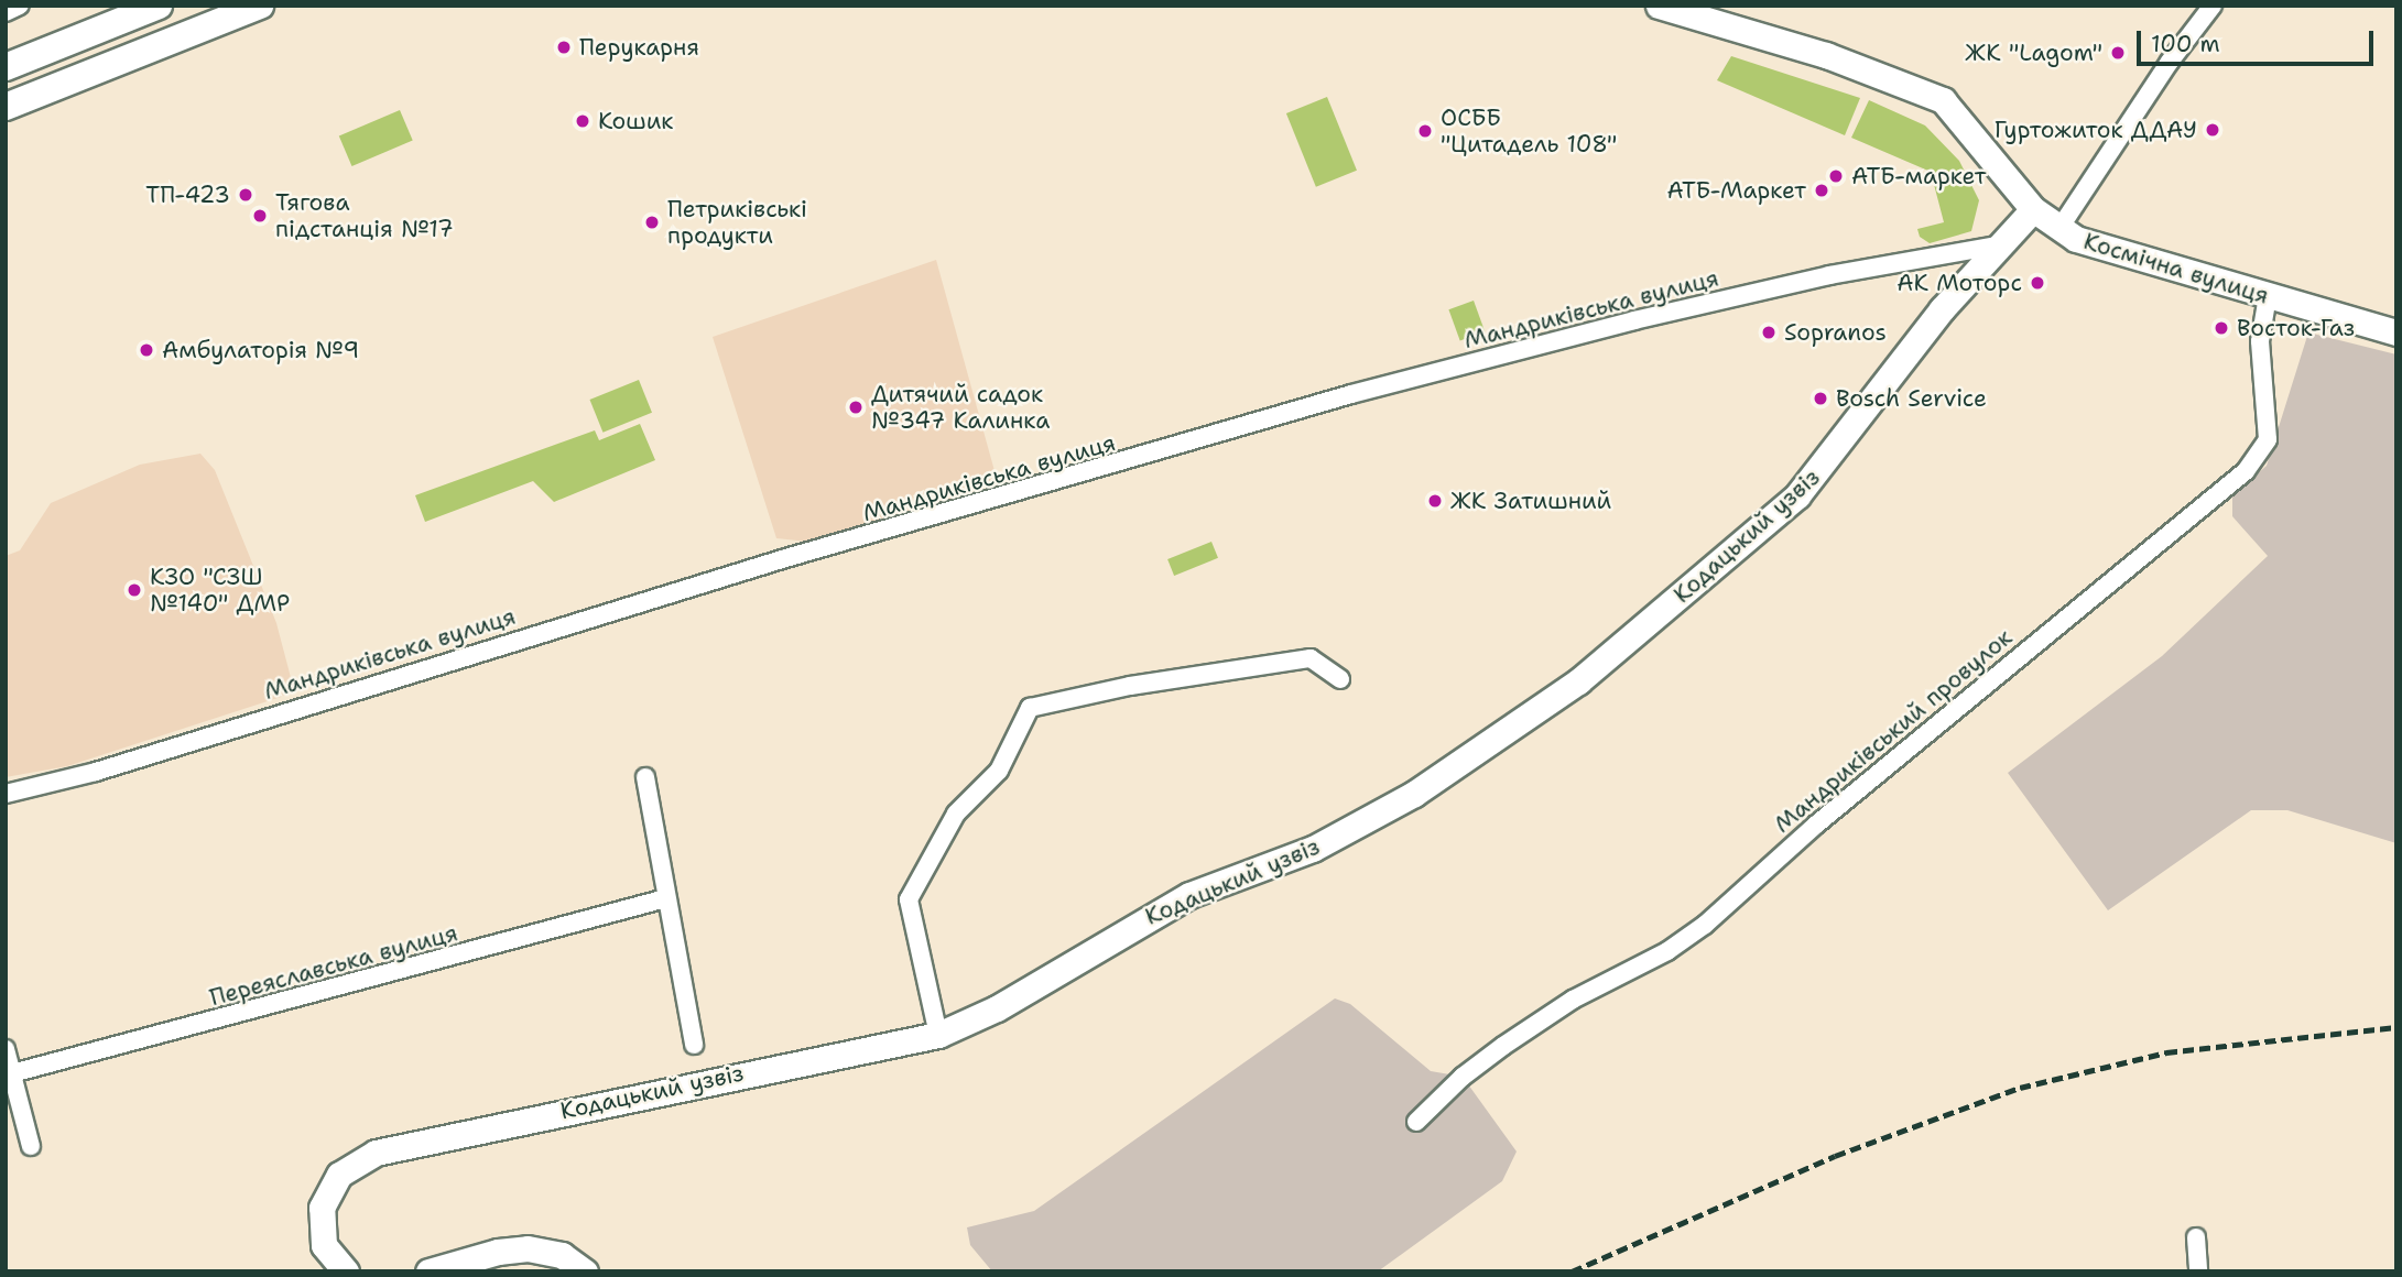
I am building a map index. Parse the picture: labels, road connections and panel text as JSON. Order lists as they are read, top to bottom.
{
  "streets": {
    "street": [
      "Космічна вулиця",
      "Мандриківська вулиця",
      "Кодацький узвіз",
      "Мандриківський провулок",
      "Переяславська вулиця"
    ]
  },
  "crossings": [
    ["Космічна вулиця", "Кодацький узвіз"],
    ["Космічна вулиця", "Мандриківський провулок"],
    ["Мандриківська вулиця", "Кодацький узвіз"]
  ],
  "places": [
    "Перукарня",
    "ЖК \"Lagom\"",
    "Кошик",
    "Гуртожиток ДДАУ",
    "ОСББ \"Цитадель 108\"",
    "АТБ-маркет",
    "АТБ-Маркет",
    "ТП-423",
    "Тягова пiдстанцiя №17",
    "Петриківські продукти",
    "АК Моторс",
    "Восток-Газ",
    "Sopranos",
    "Амбулаторія №9",
    "Bosch Service",
    "Дитячий садок №347 Калинка",
    "ЖК Затишний",
    "КЗО \"СЗШ №140\" ДМР"
  ],
  "scale_bar": "100 m"
}
